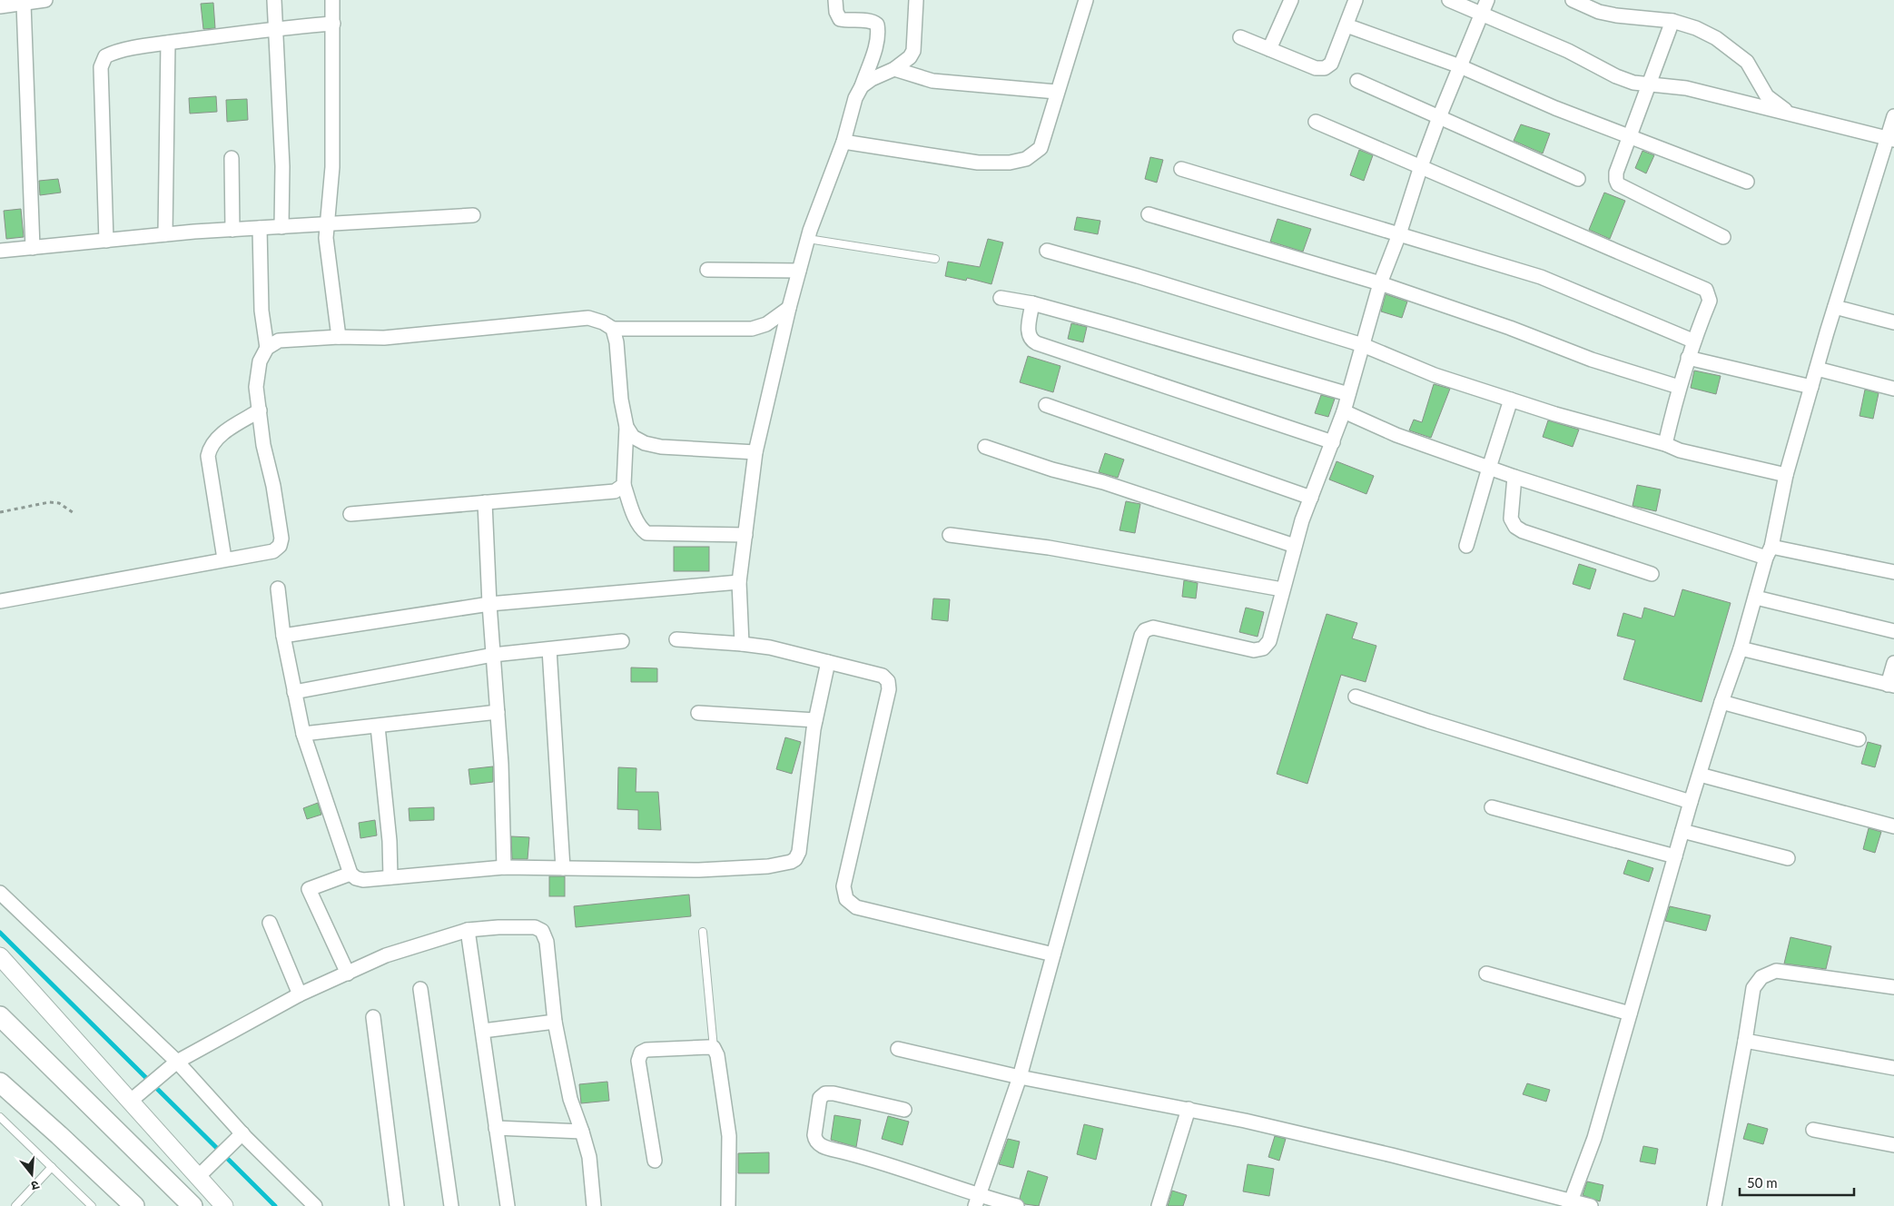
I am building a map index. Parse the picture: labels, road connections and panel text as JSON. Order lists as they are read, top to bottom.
{
  "scale_bar": "50 m",
  "north": "bottom"
}
